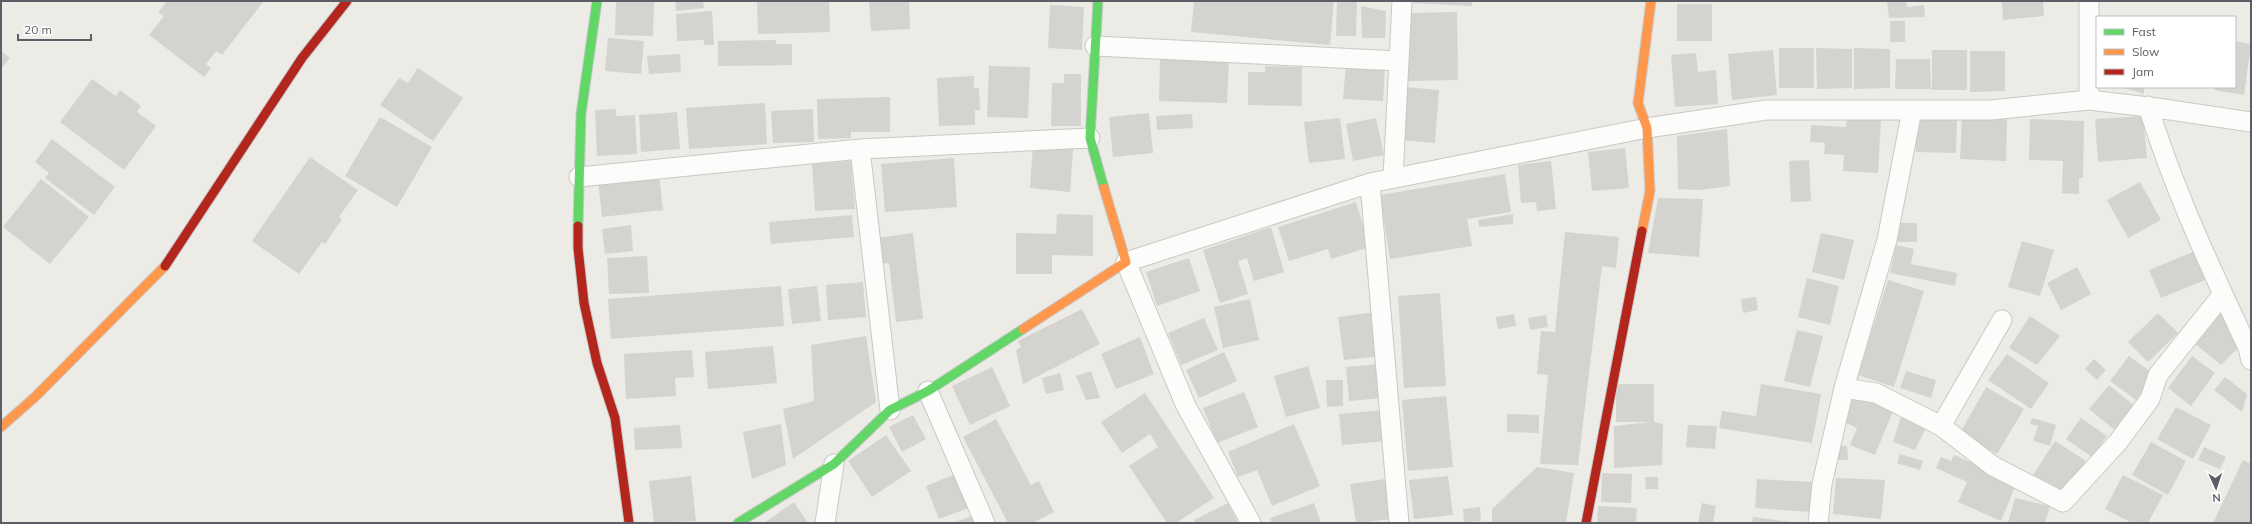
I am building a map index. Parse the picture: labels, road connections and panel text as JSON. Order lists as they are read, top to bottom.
{
  "legend": ["Fast", "Slow", "Jam"],
  "scale_bar": "20 m",
  "north": "bottom"
}
